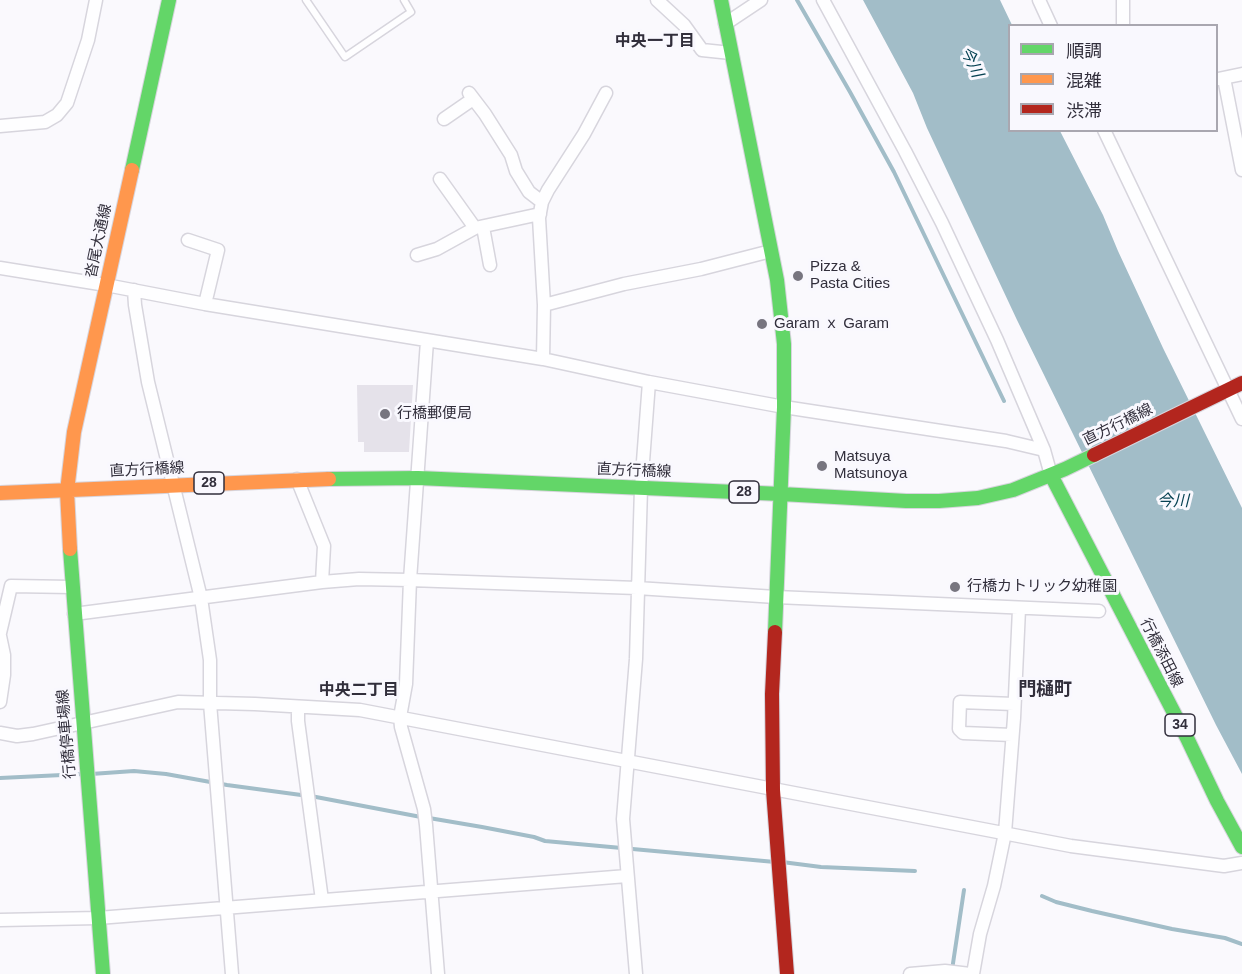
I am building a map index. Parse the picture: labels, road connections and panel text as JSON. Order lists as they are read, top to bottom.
{
  "streets": {
    "main road": [
      "沓尾大通線",
      "直方行橋線",
      "28",
      "行橋添田線",
      "34",
      "行橋停車場線"
    ]
  },
  "crossings": [
    ["沓尾大通線", "直方行橋線"],
    ["沓尾大通線", "行橋停車場線"],
    ["直方行橋線", "行橋添田線"],
    ["直方行橋線", "行橋停車場線"]
  ],
  "districts": ["中央一丁目", "門樋町", "中央二丁目"],
  "water": ["今川"],
  "places": [
    "Pizza & Pasta Cities",
    "Garam ｘ Garam",
    "行橋郵便局",
    "Matsuya Matsunoya",
    "行橋カトリック幼稚園"
  ],
  "legend": ["順調", "混雑", "渋滞"]
}
